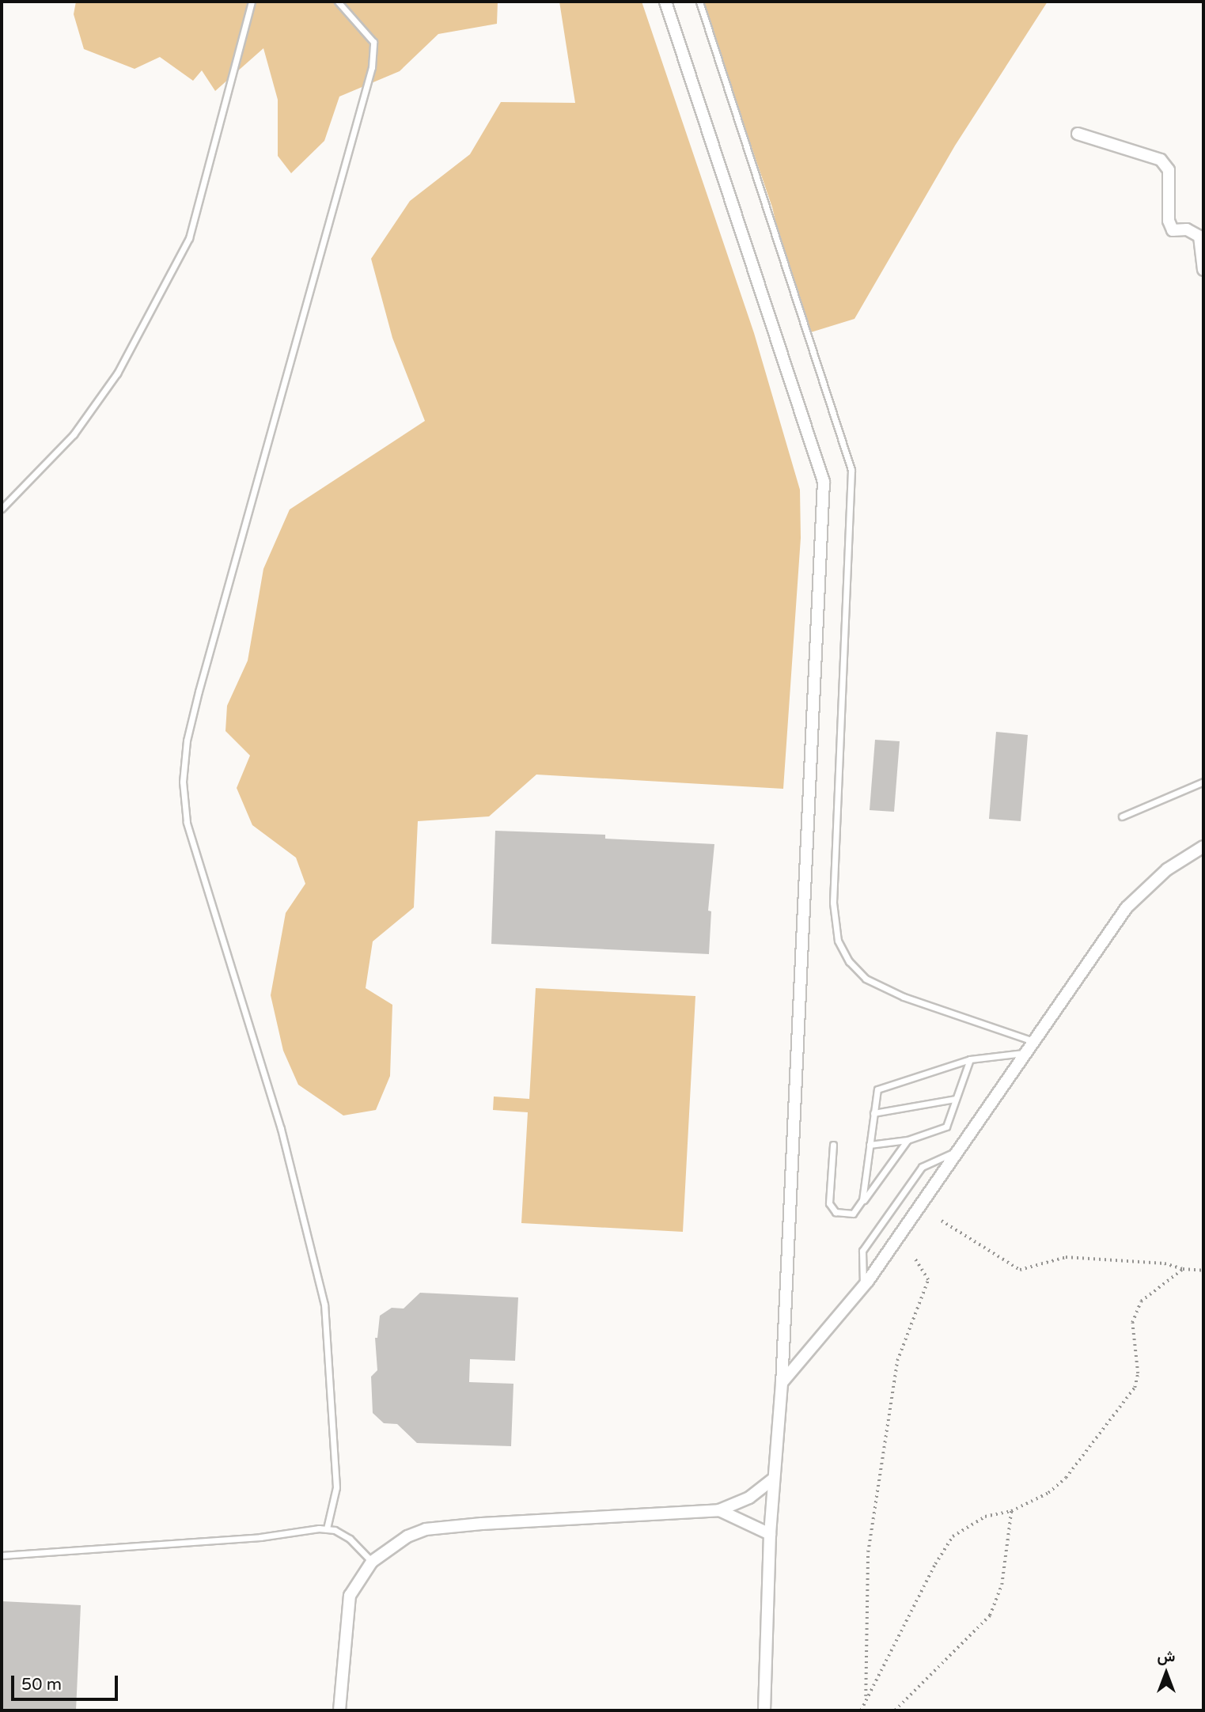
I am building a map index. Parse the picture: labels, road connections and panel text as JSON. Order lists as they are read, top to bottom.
{
  "scale_bar": "50 m",
  "north": "top"
}
